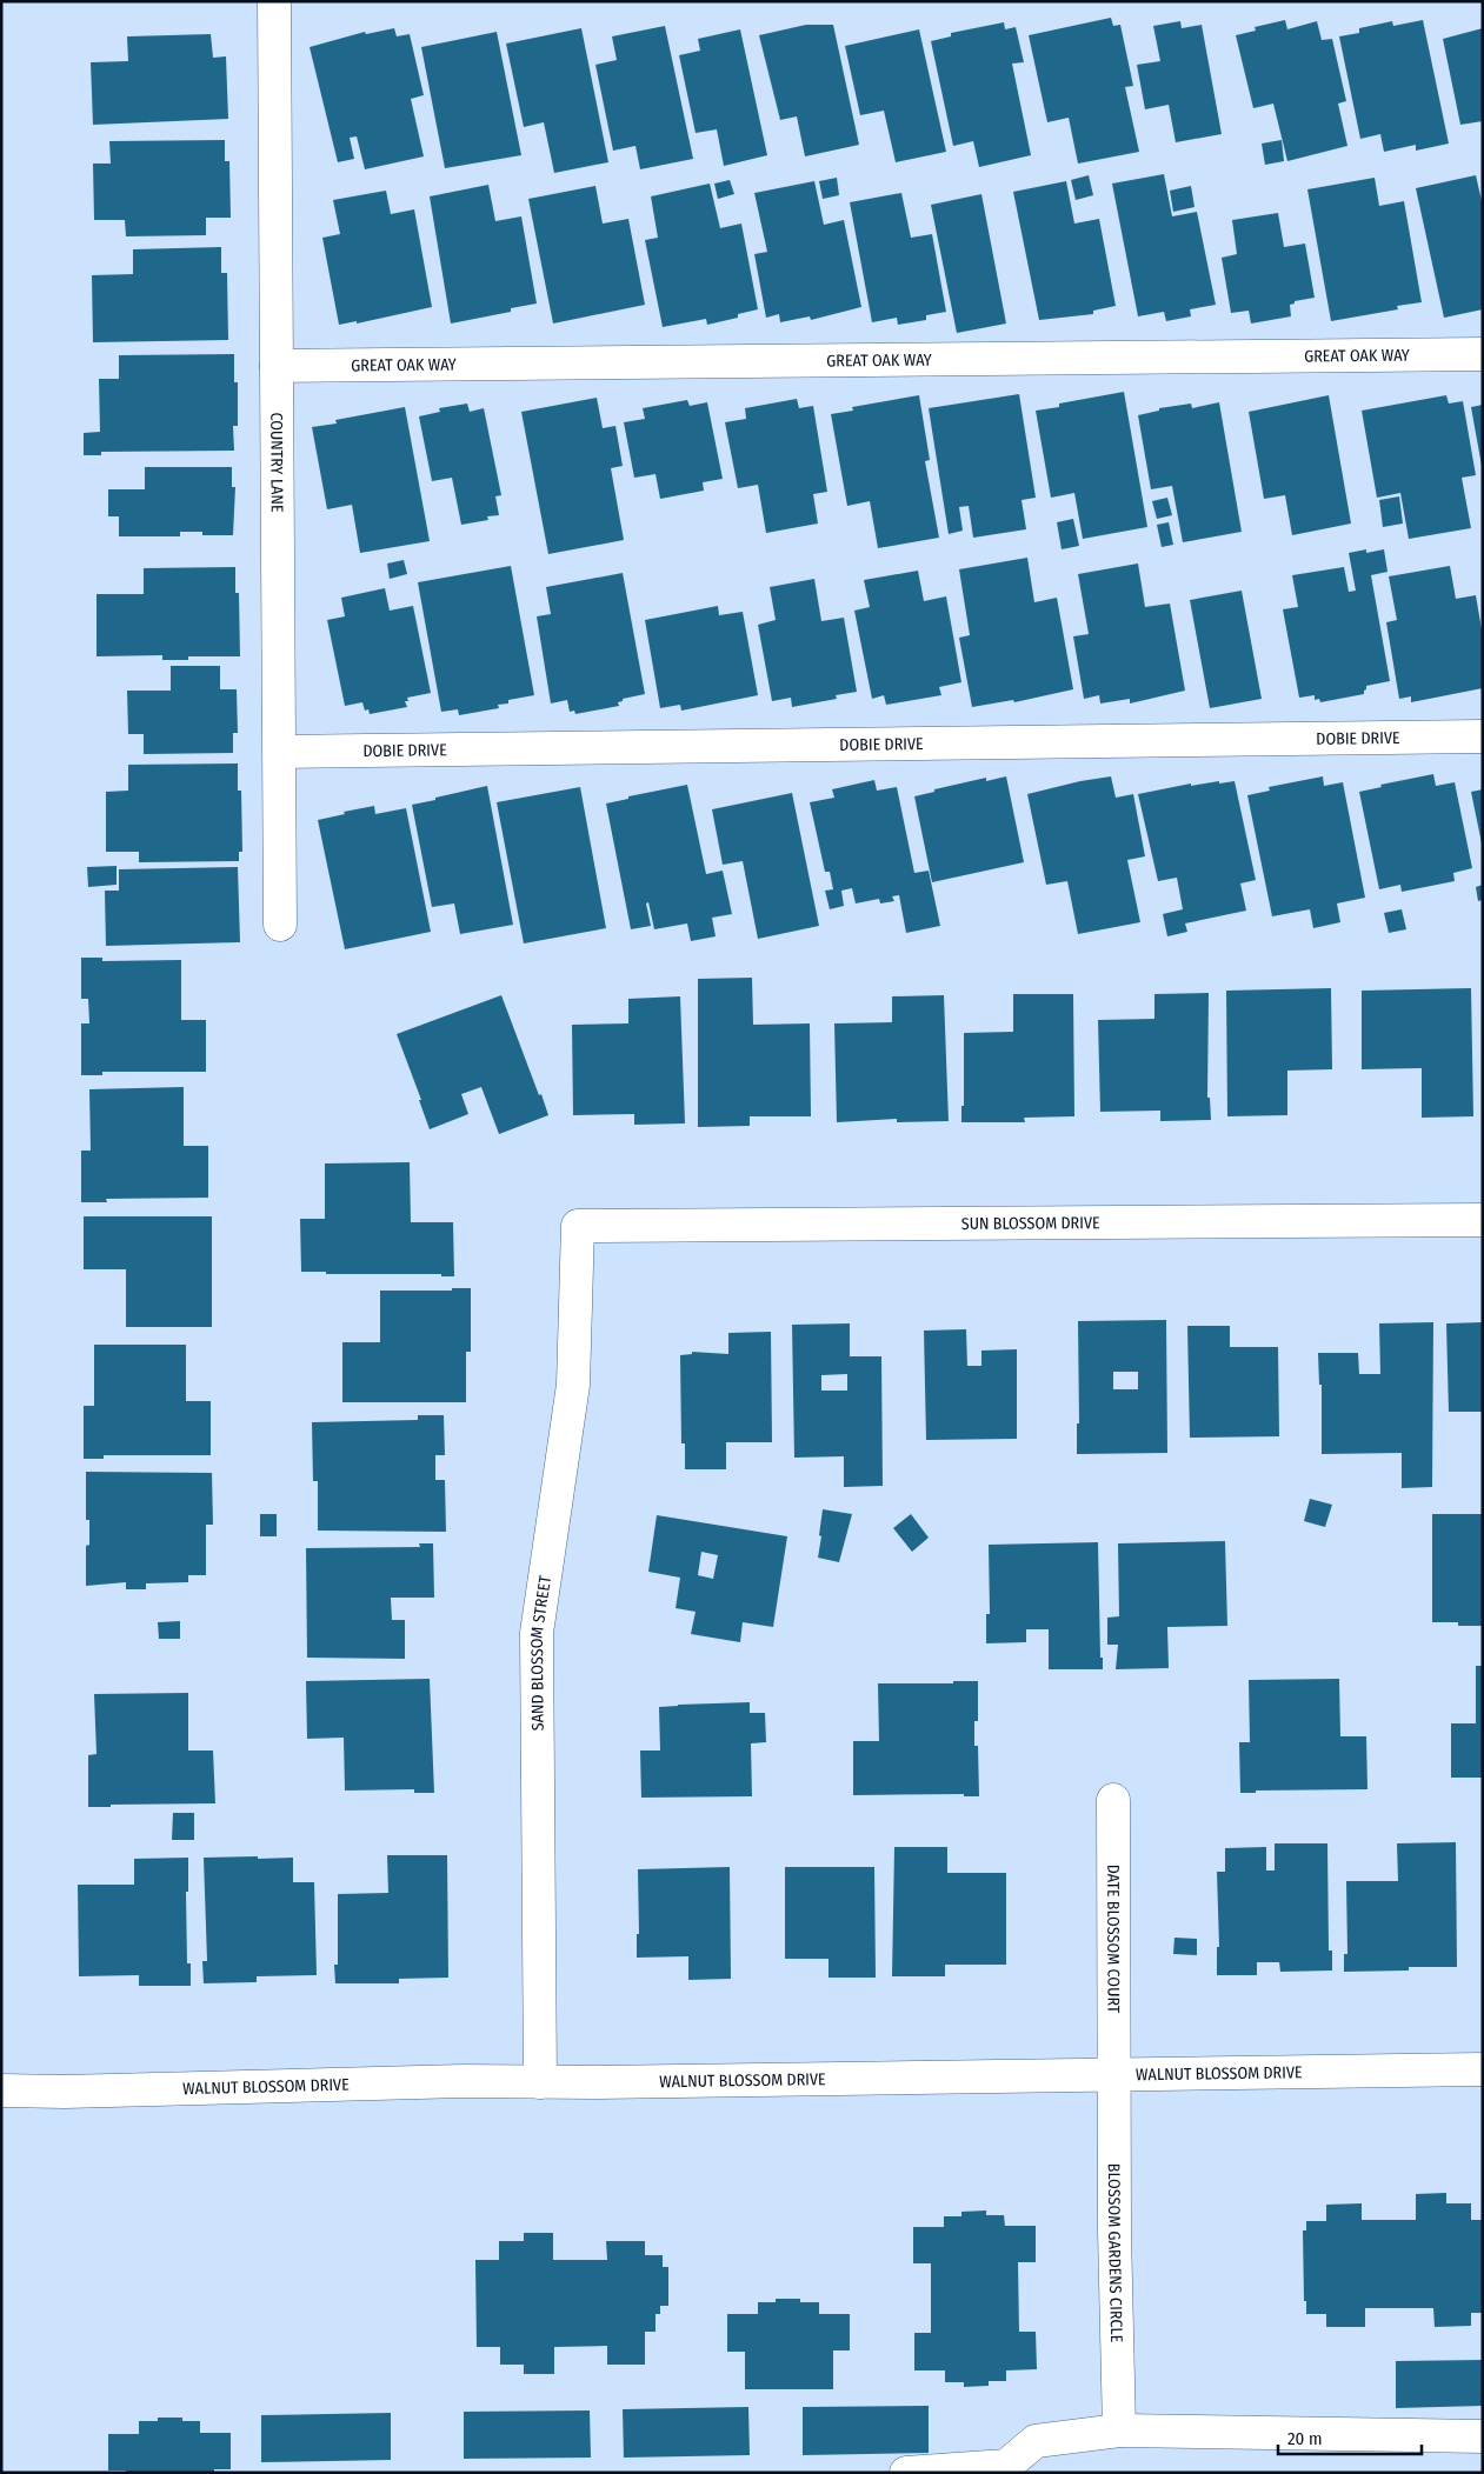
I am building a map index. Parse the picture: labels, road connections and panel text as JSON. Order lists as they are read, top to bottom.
{
  "streets": {
    "street": [
      "GREAT OAK WAY",
      "COUNTRY LANE",
      "DOBIE DRIVE",
      "SUN BLOSSOM DRIVE",
      "SAND BLOSSOM STREET",
      "DATE BLOSSOM COURT",
      "WALNUT BLOSSOM DRIVE",
      "BLOSSOM GARDENS CIRCLE"
    ]
  },
  "crossings": [
    ["GREAT OAK WAY", "COUNTRY LANE"],
    ["COUNTRY LANE", "DOBIE DRIVE"],
    ["SUN BLOSSOM DRIVE", "SAND BLOSSOM STREET"],
    ["SAND BLOSSOM STREET", "WALNUT BLOSSOM DRIVE"],
    ["DATE BLOSSOM COURT", "WALNUT BLOSSOM DRIVE"],
    ["DATE BLOSSOM COURT", "BLOSSOM GARDENS CIRCLE"],
    ["WALNUT BLOSSOM DRIVE", "BLOSSOM GARDENS CIRCLE"]
  ],
  "scale_bar": "20 m"
}
